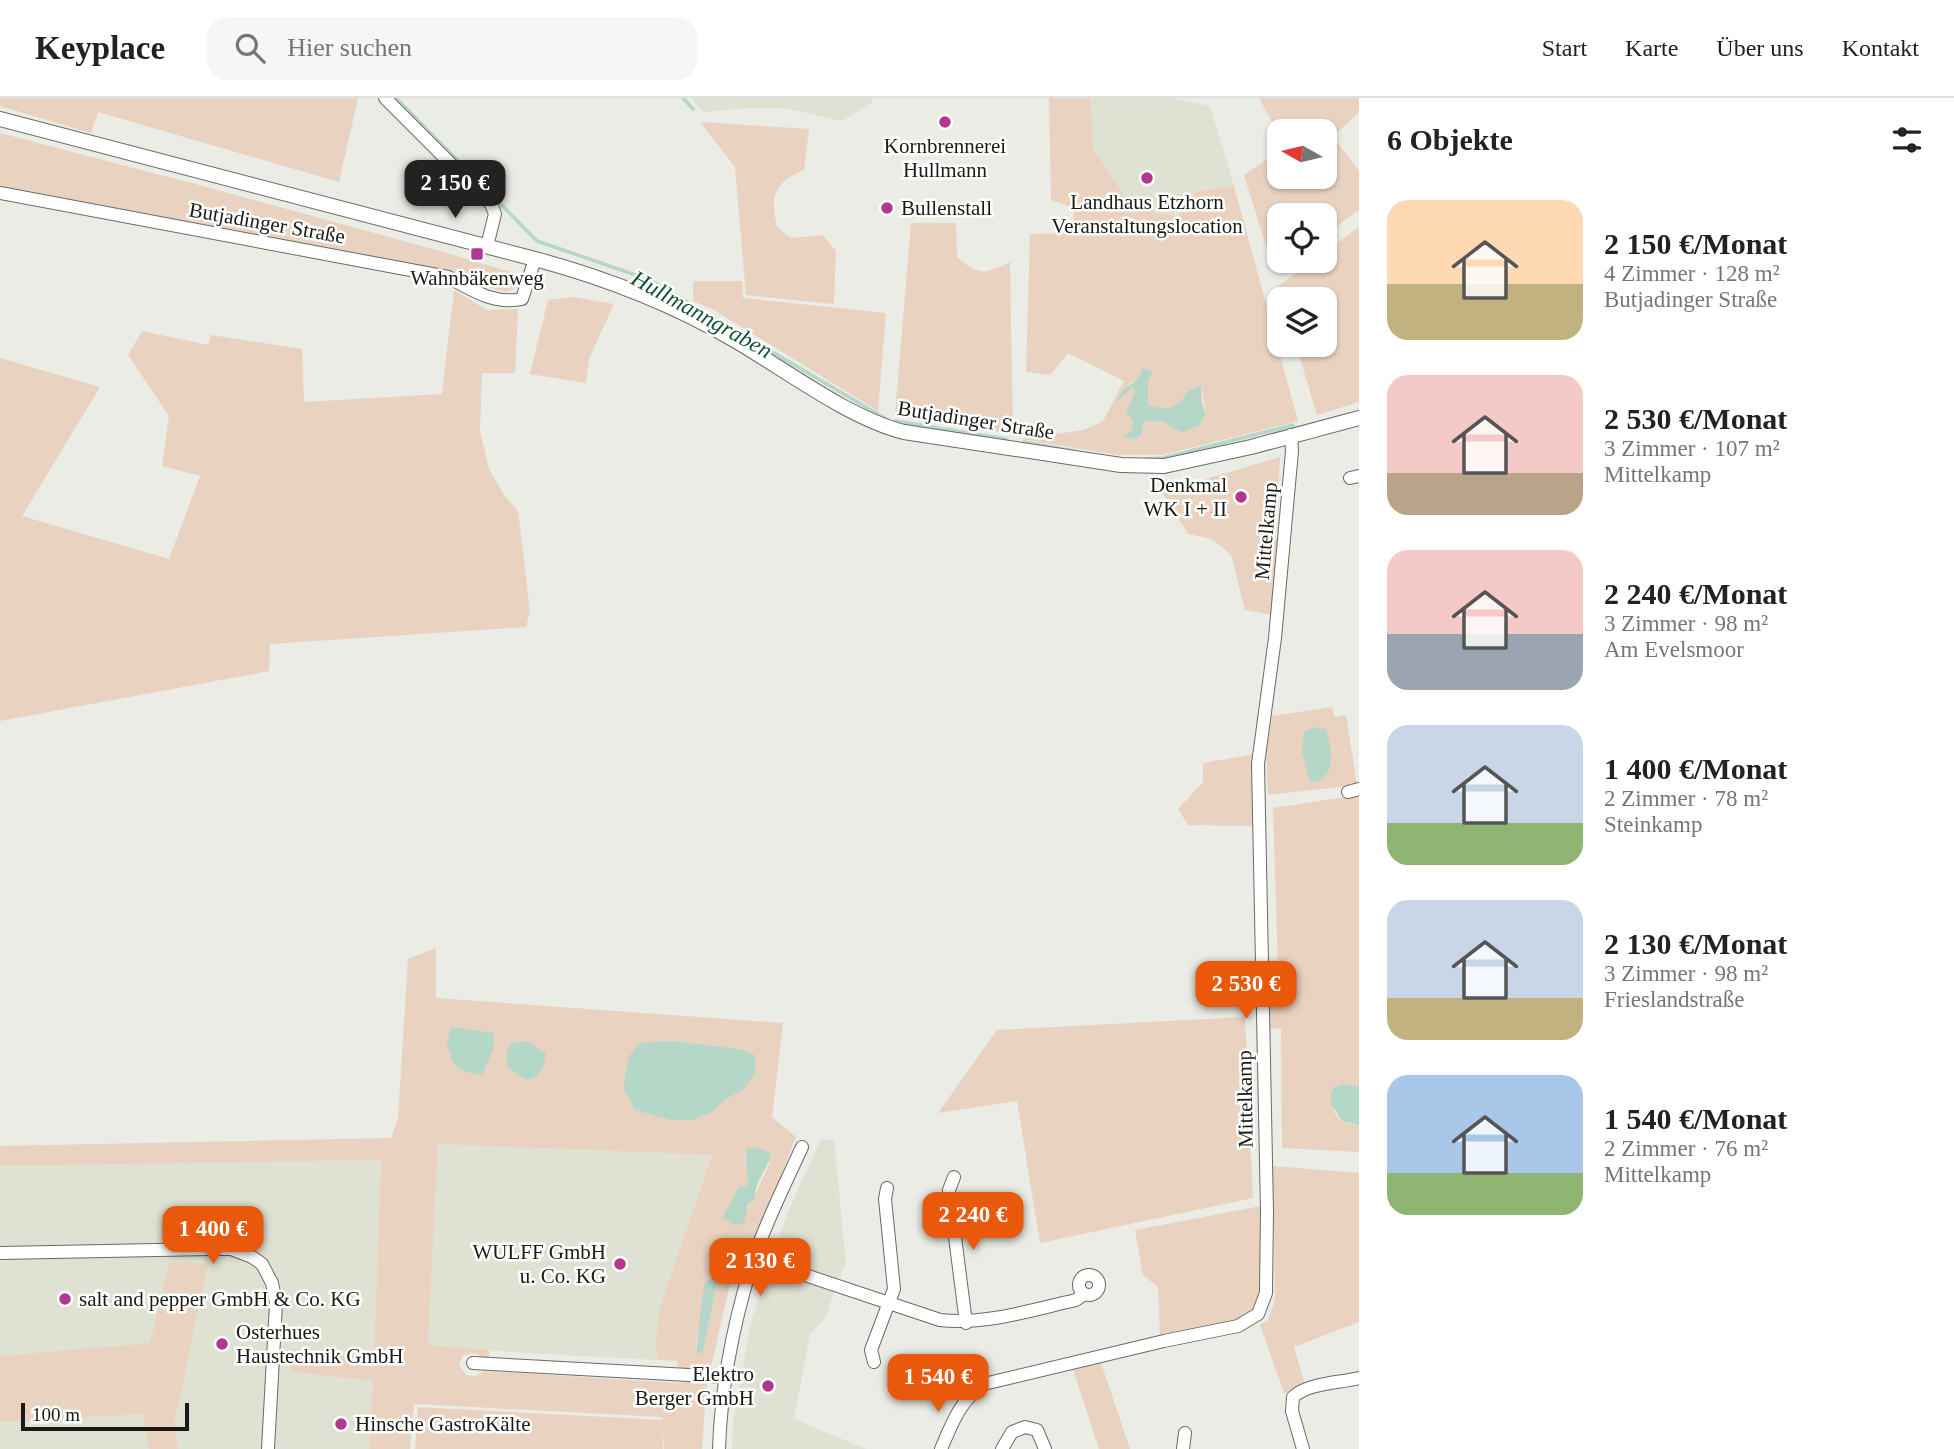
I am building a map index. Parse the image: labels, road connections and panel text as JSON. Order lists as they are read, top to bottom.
{
  "streets": {
    "street": ["Butjadinger Straße", "Mittelkamp"]
  },
  "crossings": [
    ["Butjadinger Straße", "Mittelkamp"]
  ],
  "water": ["Hullmanngraben"],
  "places": {
    "other": [
      "Kornbrennerei Hullmann",
      "Landhaus Etzhorn Veranstaltungslocation",
      "Bullenstall",
      "Denkmal WK I + II",
      "WULFF GmbH u. Co. KG",
      "salt and pepper GmbH & Co. KG",
      "Osterhues Haustechnik GmbH",
      "Elektro Berger GmbH",
      "Hinsche GastroKälte"
    ],
    "transit": ["Wahnbäkenweg"]
  },
  "scale_bar": "100 m",
  "north": "left",
  "page": {
    "header": "Keyplace",
    "search": "Hier suchen",
    "nav": [
      "Start",
      "Karte",
      "Über uns",
      "Kontakt"
    ],
    "heading": "6 Objekte",
    "price": [
      "2 150 €",
      "2 530 €",
      "2 240 €",
      "1 400 €",
      "2 130 €",
      "1 540 €"
    ],
    "list": [
      {
        "name": "2 150 €/Monat",
        "note": "4 Zimmer · 128 m² · Butjadinger Straße"
      },
      {
        "name": "2 530 €/Monat",
        "note": "3 Zimmer · 107 m² · Mittelkamp"
      },
      {
        "name": "2 240 €/Monat",
        "note": "3 Zimmer · 98 m² · Am Evelsmoor"
      },
      {
        "name": "1 400 €/Monat",
        "note": "2 Zimmer · 78 m² · Steinkamp"
      },
      {
        "name": "2 130 €/Monat",
        "note": "3 Zimmer · 98 m² · Frieslandstraße"
      },
      {
        "name": "1 540 €/Monat",
        "note": "2 Zimmer · 76 m² · Mittelkamp"
      }
    ],
    "scale": "100 m"
  }
}
